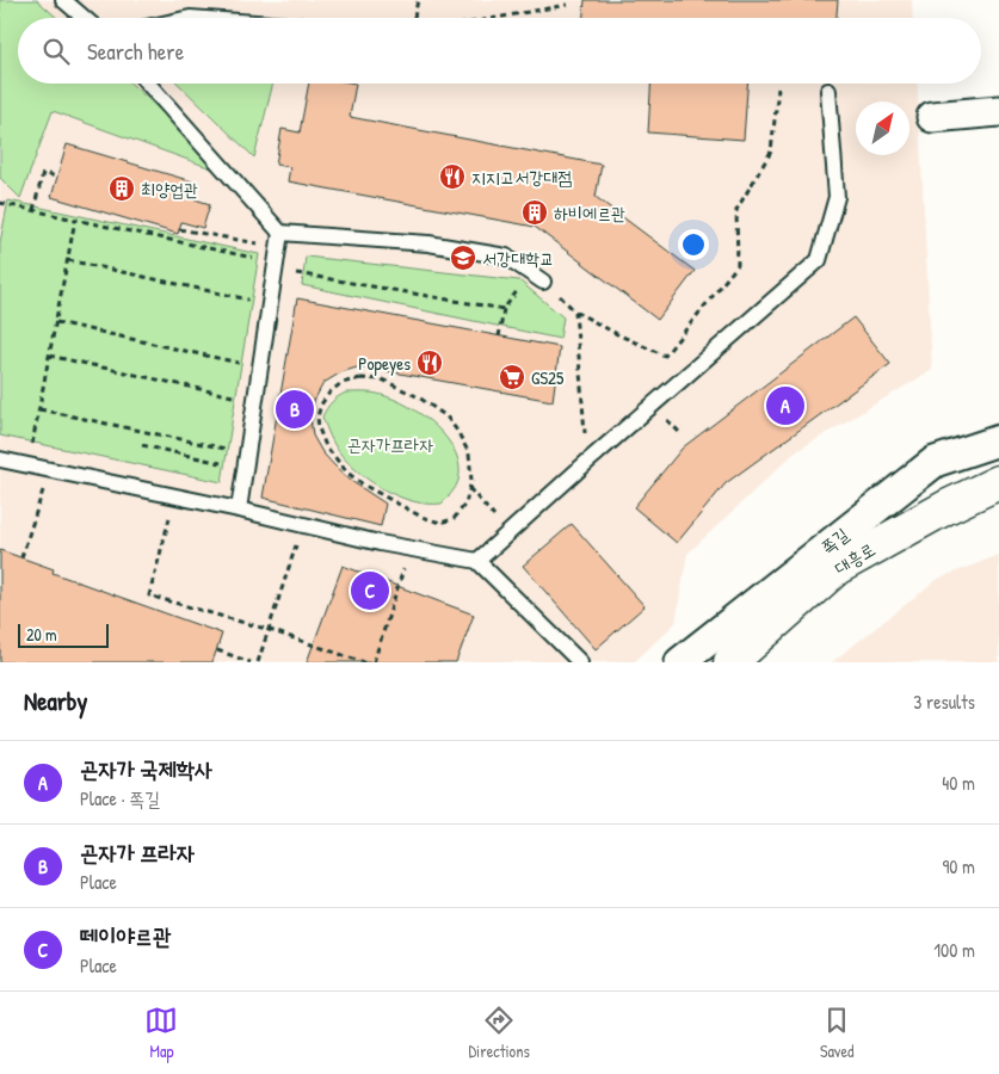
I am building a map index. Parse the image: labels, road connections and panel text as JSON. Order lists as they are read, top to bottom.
{
  "streets": {
    "main road": ["대흥로"],
    "street": ["쪽길"]
  },
  "parks": ["곤자가프라자"],
  "places": {
    "restaurant": ["지지고서강대점", "Popeyes"],
    "building": ["최양업관", "하비에르관"],
    "school or university": ["서강대학교"],
    "supermarket": ["GS25"]
  },
  "scale_bar": "20 m",
  "north": "top right",
  "page": {
    "search": "Search here",
    "pins": ["A", "B", "C"],
    "scale": "20 m",
    "heading": ["Nearby", "3 results"],
    "list": [
      {
        "mark": "A",
        "name": "곤자가 국제학사",
        "note": "Place · 쪽길",
        "value": "40 m"
      },
      {
        "mark": "B",
        "name": "곤자가 프라자",
        "note": "Place",
        "value": "90 m"
      },
      {
        "mark": "C",
        "name": "떼이야르관",
        "note": "Place",
        "value": "100 m"
      }
    ],
    "nav": ["Map", "Directions", "Saved"]
  }
}
